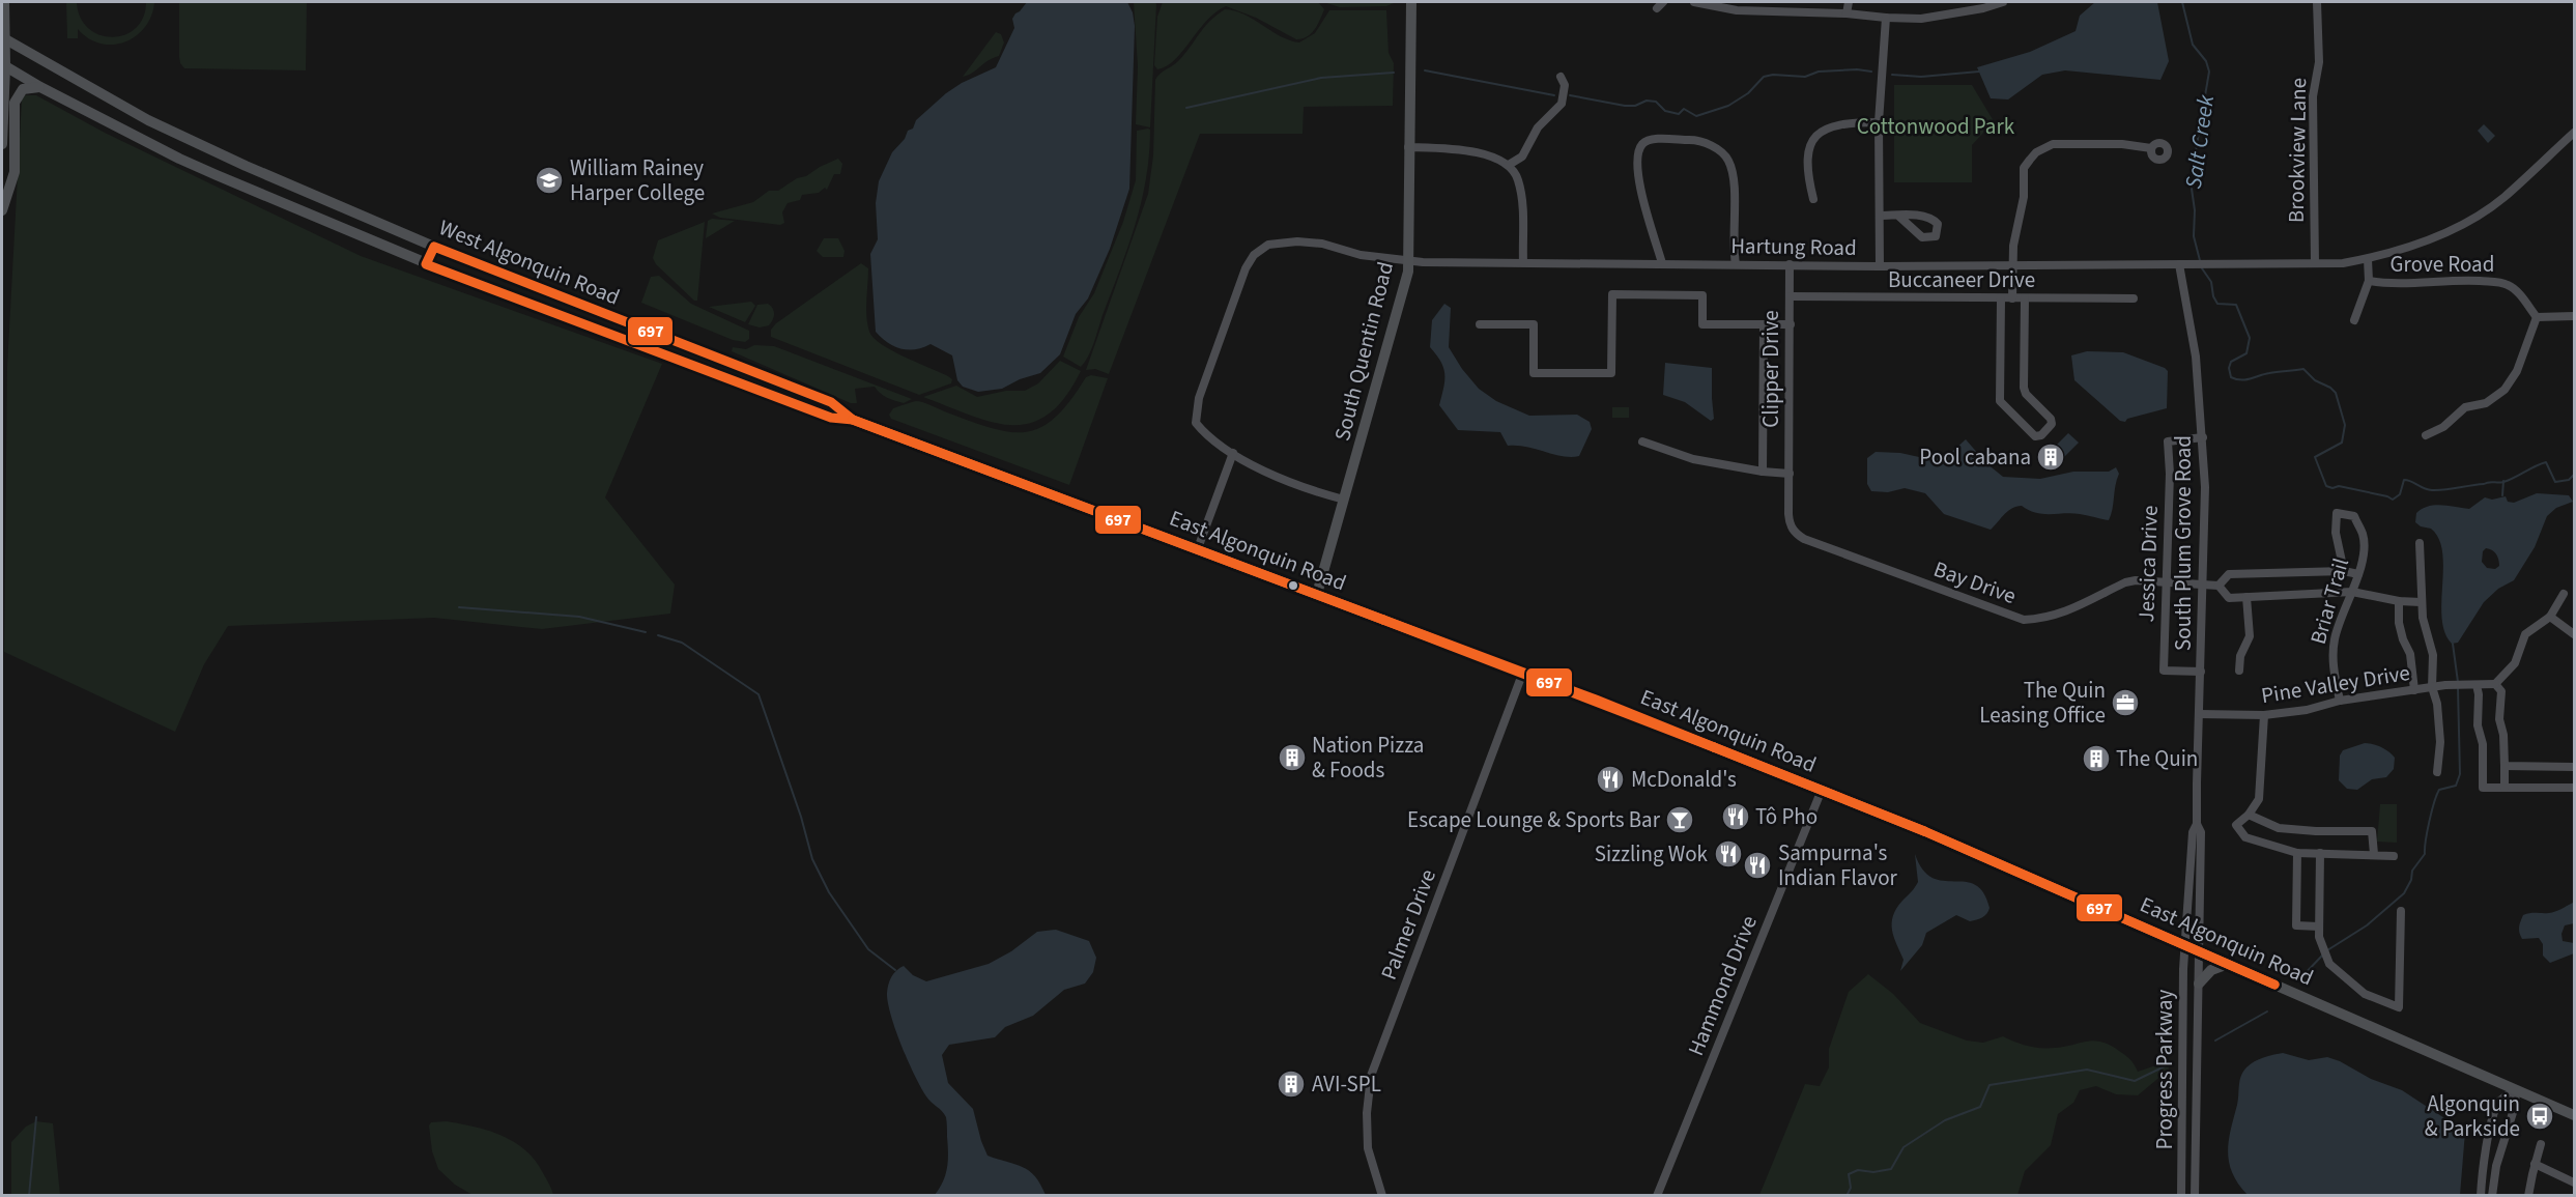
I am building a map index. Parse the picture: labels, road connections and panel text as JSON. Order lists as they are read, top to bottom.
{
  "streets": {
    "main road": ["West Algonquin Road", "South Quentin Road", "East Algonquin Road"],
    "street": [
      "Brookview Lane",
      "Hartung Road",
      "Grove Road",
      "Buccaneer Drive",
      "Clipper Drive",
      "South Plum Grove Road",
      "Jessica Drive",
      "Bay Drive",
      "Briar Trail",
      "Pine Valley Drive",
      "Palmer Drive",
      "Hammond Drive",
      "Progress Parkway"
    ]
  },
  "crossings": [
    ["Brookview Lane", "Hartung Road"],
    ["Hartung Road", "South Quentin Road"],
    ["Hartung Road", "Clipper Drive"],
    ["Hartung Road", "South Plum Grove Road"],
    ["West Algonquin Road", "East Algonquin Road"],
    ["Buccaneer Drive", "Clipper Drive"],
    ["South Quentin Road", "East Algonquin Road"],
    ["Clipper Drive", "Bay Drive"],
    ["South Plum Grove Road", "East Algonquin Road"],
    ["South Plum Grove Road", "Jessica Drive"],
    ["South Plum Grove Road", "Bay Drive"],
    ["South Plum Grove Road", "Pine Valley Drive"],
    ["South Plum Grove Road", "Progress Parkway"],
    ["East Algonquin Road", "Palmer Drive"],
    ["East Algonquin Road", "Hammond Drive"],
    ["East Algonquin Road", "Progress Parkway"],
    ["Jessica Drive", "Bay Drive"],
    ["Briar Trail", "Pine Valley Drive"]
  ],
  "water": ["Salt Creek"],
  "parks": ["Cottonwood Park"],
  "places": {
    "school or university": ["William Rainey Harper College"],
    "building": [
      "Pool cabana",
      "Nation Pizza & Foods",
      "The Quin",
      "AVI-SPL"
    ],
    "office": ["The Quin Leasing Office"],
    "restaurant": [
      "McDonald's",
      "Tô Pho",
      "Sizzling Wok",
      "Sampurna's Indian Flavor"
    ],
    "bar": ["Escape Lounge & Sports Bar"],
    "bus stop": ["Algonquin & Parkside"]
  },
  "lines": ["transit line 697"]
}
